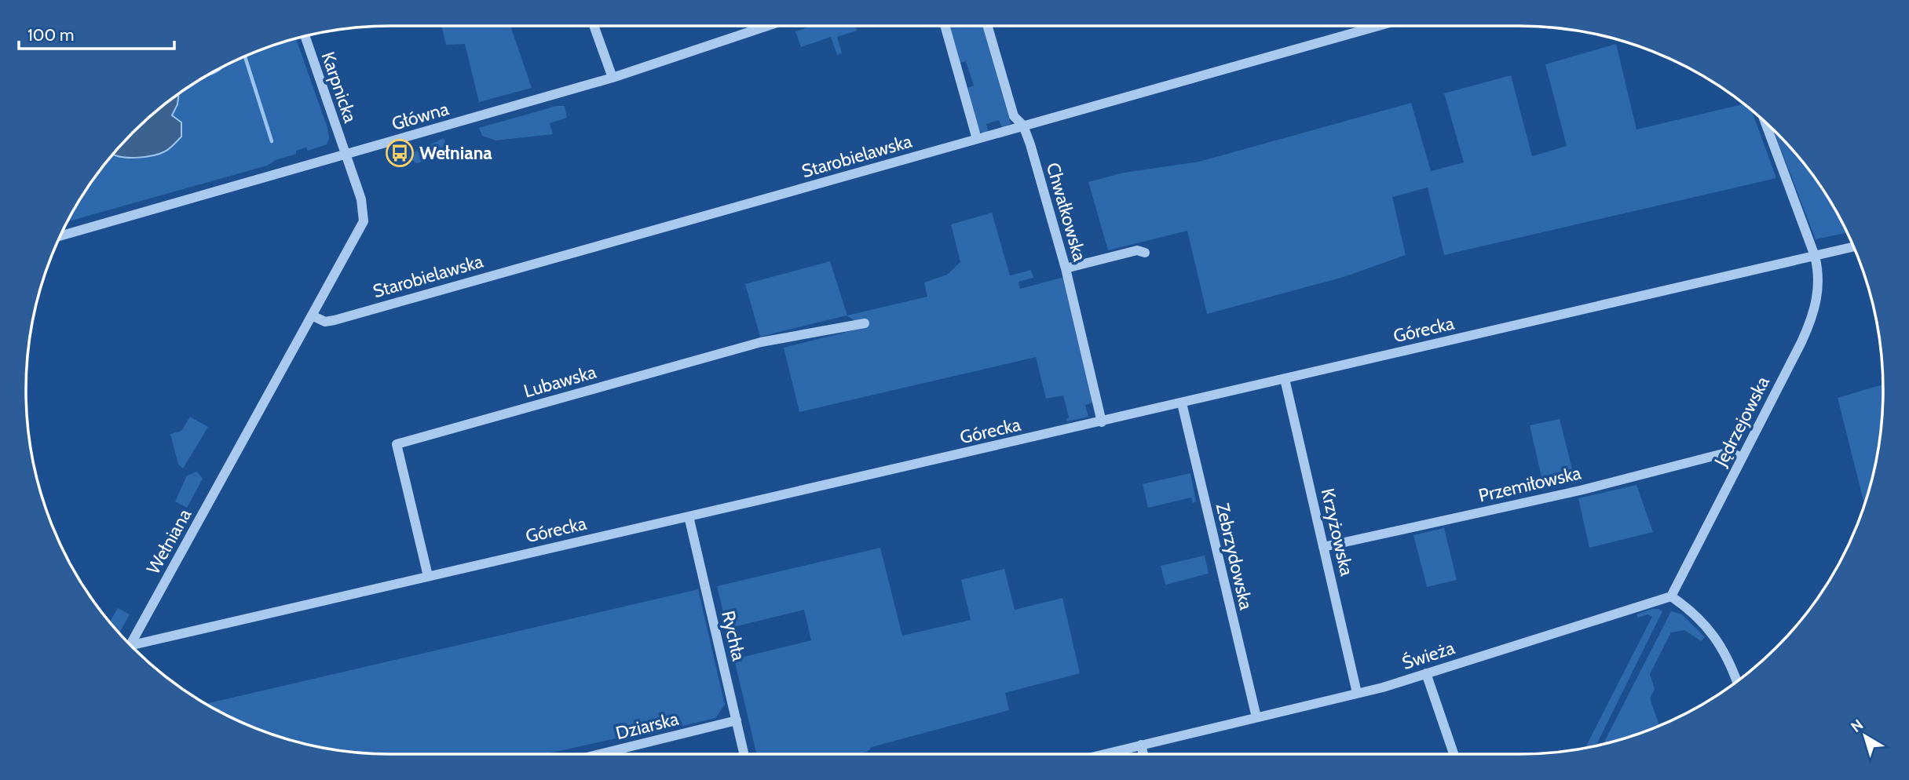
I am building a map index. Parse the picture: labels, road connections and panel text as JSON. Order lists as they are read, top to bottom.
{
  "streets": {
    "street": [
      "Karpnicka",
      "Główna",
      "Starobielawska",
      "Chwałkowska",
      "Górecka",
      "Lubawska",
      "Jędrzejowska",
      "Przemiłowska",
      "Krzyżowska",
      "Wełniana",
      "Zebrzydowska",
      "Rychła",
      "Świeża",
      "Dziarska"
    ]
  },
  "crossings": [
    ["Karpnicka", "Główna"],
    ["Karpnicka", "Wełniana"],
    ["Główna", "Wełniana"],
    ["Starobielawska", "Chwałkowska"],
    ["Starobielawska", "Wełniana"],
    ["Chwałkowska", "Górecka"],
    ["Górecka", "Lubawska"],
    ["Górecka", "Jędrzejowska"],
    ["Górecka", "Krzyżowska"],
    ["Górecka", "Zebrzydowska"],
    ["Górecka", "Rychła"],
    ["Jędrzejowska", "Przemiłowska"],
    ["Jędrzejowska", "Świeża"],
    ["Przemiłowska", "Krzyżowska"],
    ["Krzyżowska", "Świeża"],
    ["Zebrzydowska", "Świeża"],
    ["Rychła", "Dziarska"]
  ],
  "places": {
    "bus stop": ["Wełniana"]
  },
  "scale_bar": "100 m",
  "north": "top left"
}
